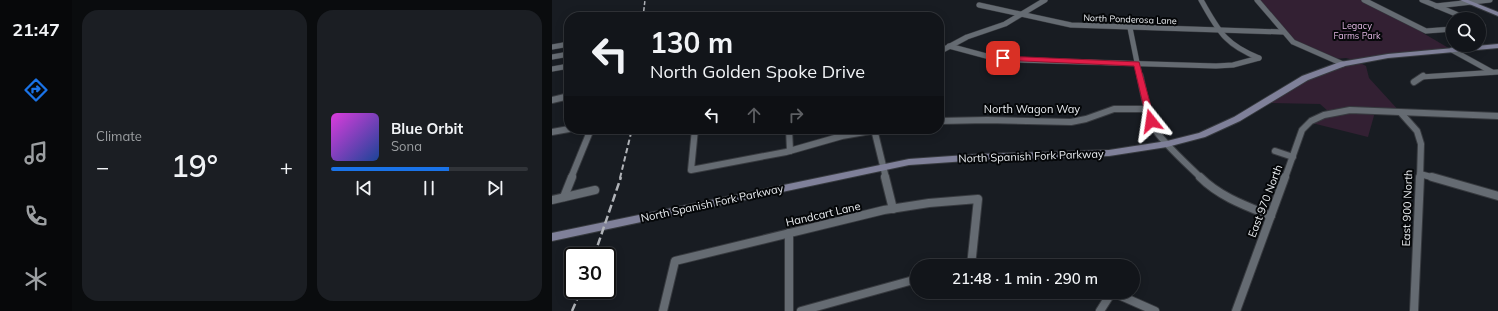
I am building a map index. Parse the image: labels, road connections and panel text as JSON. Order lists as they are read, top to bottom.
{
  "streets": {
    "street": [
      "North Ponderosa Lane",
      "North Wagon Way",
      "North Spanish Fork Parkway",
      "East 970 North",
      "East 900 North",
      "Handcart Lane"
    ]
  },
  "crossings": [
    ["East 970 North", "East 900 North"]
  ],
  "parks": ["Legacy Farms Park"],
  "page": {
    "tabs": "21:47",
    "tile": "Climate",
    "turn": ["130 m", "North Golden Spoke Drive"],
    "song": ["Blue Orbit", "Sona"],
    "heat": ["−", "19°", "+"],
    "limit": "30",
    "trip": "21:48 · 1 min · 290 m"
  }
}
